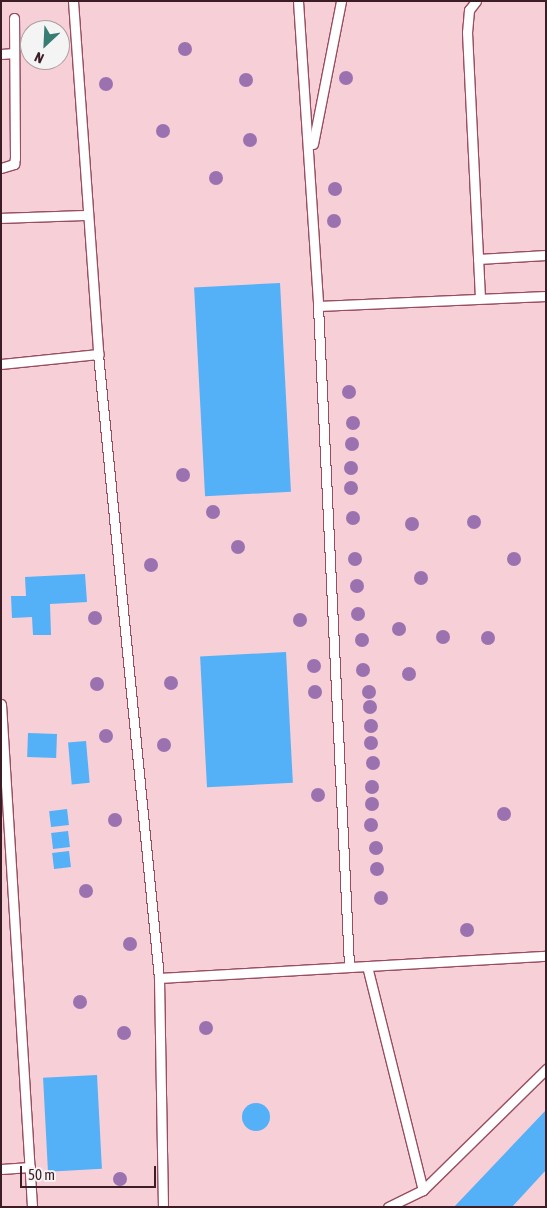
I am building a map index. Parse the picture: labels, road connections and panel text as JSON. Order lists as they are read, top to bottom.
{
  "scale_bar": "50 m",
  "north": "bottom left"
}
